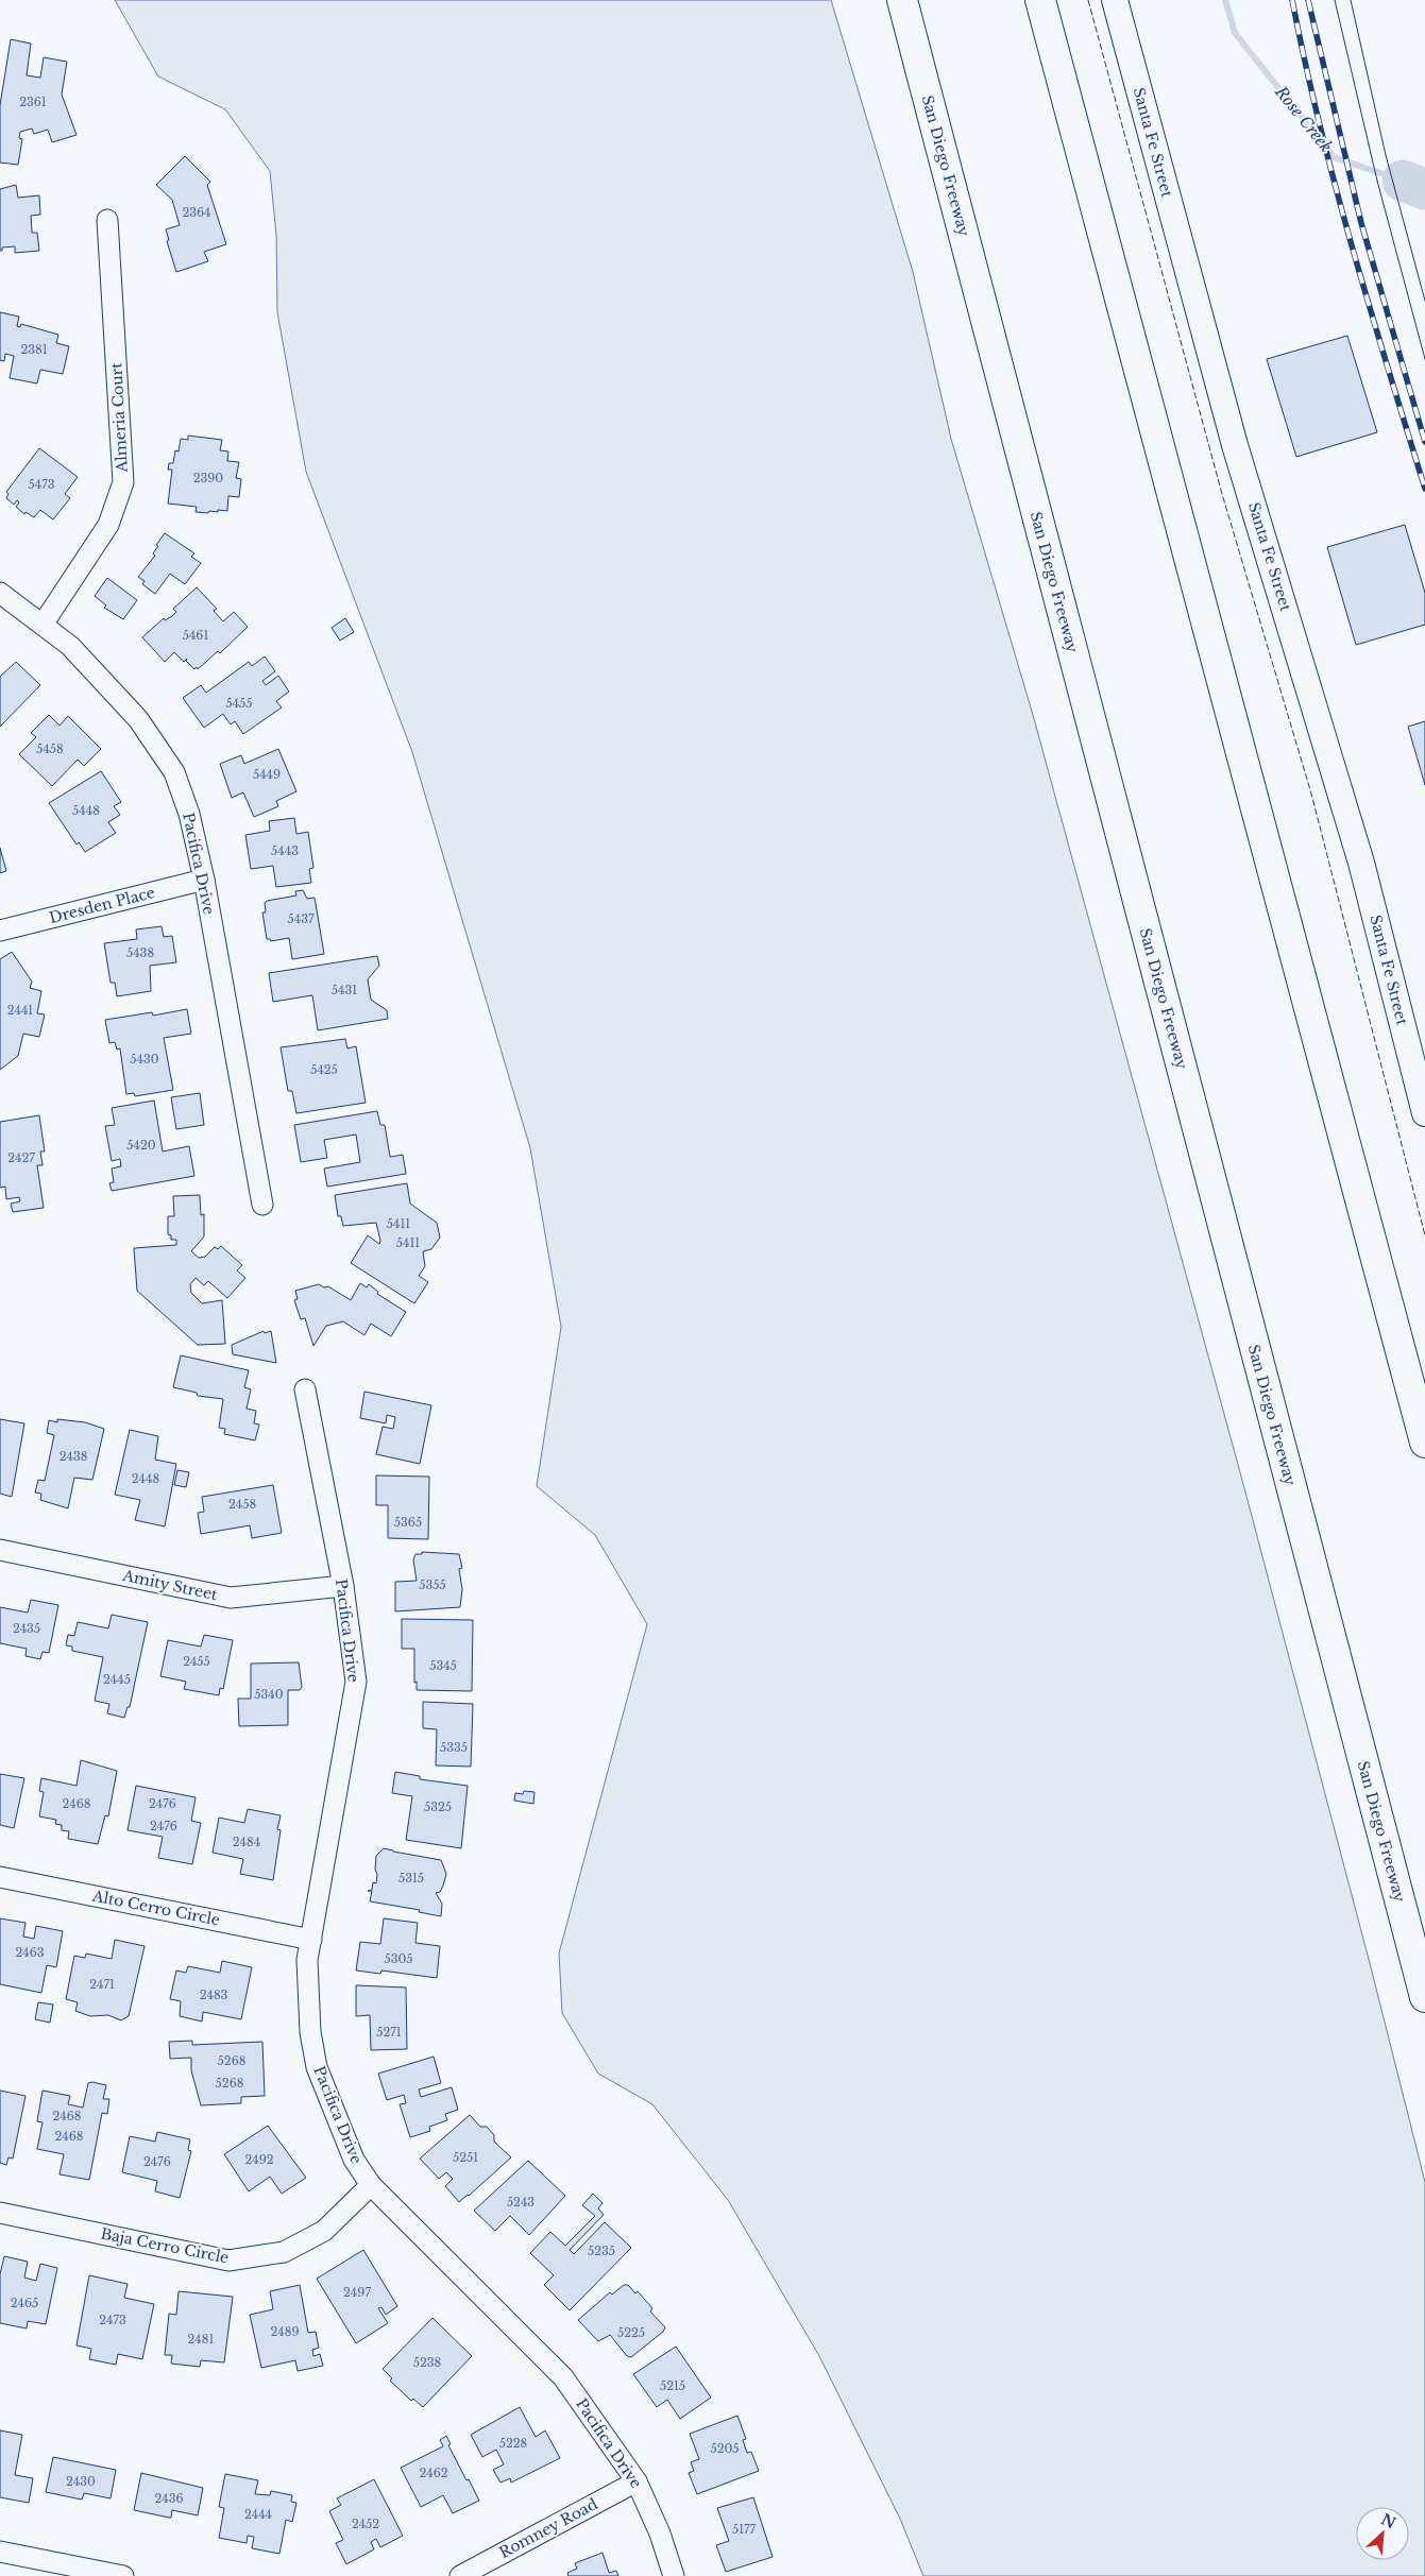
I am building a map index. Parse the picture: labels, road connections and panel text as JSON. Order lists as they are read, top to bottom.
{
  "streets": {
    "highway": ["San Diego Freeway"],
    "street": [
      "Santa Fe Street",
      "Almeria Court",
      "Pacifica Drive",
      "Dresden Place",
      "Amity Street",
      "Alto Cerro Circle",
      "Baja Cerro Circle",
      "Romney Road"
    ]
  },
  "crossings": [
    ["Almeria Court", "Pacifica Drive"],
    ["Pacifica Drive", "Dresden Place"],
    ["Pacifica Drive", "Amity Street"],
    ["Pacifica Drive", "Alto Cerro Circle"],
    ["Pacifica Drive", "Baja Cerro Circle"],
    ["Pacifica Drive", "Romney Road"]
  ],
  "water": ["Rose Creek"],
  "house_numbers": [
    "2361",
    "2364",
    "2381",
    "2390",
    "5473",
    "5461",
    "5455",
    "5458",
    "5449",
    "5448",
    "5443",
    "5437",
    "5438",
    "5431",
    "2441",
    "5430",
    "5425",
    "5420",
    "2427",
    "5411",
    "5411",
    "2438",
    "2448",
    "2458",
    "5365",
    "5355",
    "2435",
    "2455",
    "5345",
    "2445",
    "5340",
    "5335",
    "2468",
    "2476",
    "5325",
    "2476",
    "2484",
    "5315",
    "2463",
    "5305",
    "2471",
    "2483",
    "5271",
    "5268",
    "5268",
    "2468",
    "2468",
    "5251",
    "2492",
    "2476",
    "5243",
    "5235",
    "2497",
    "2465",
    "2473",
    "2489",
    "5225",
    "2481",
    "5238",
    "5215",
    "5228",
    "5205",
    "2462",
    "2430",
    "2436",
    "2444",
    "2452",
    "5177"
  ],
  "north": "top right"
}
